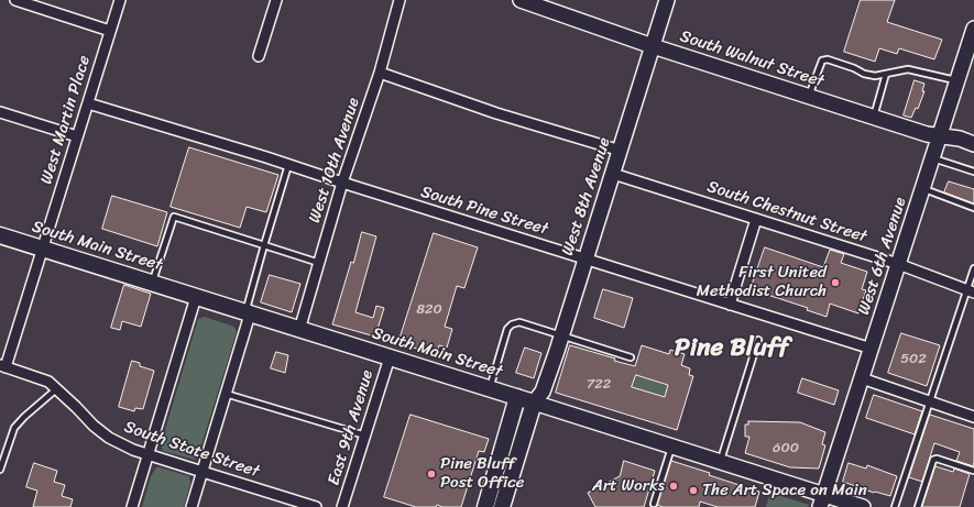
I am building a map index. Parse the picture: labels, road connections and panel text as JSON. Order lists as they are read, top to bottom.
{
  "streets": {
    "main road": ["South Main Street"],
    "street": [
      "South Walnut Street",
      "West Martin Place",
      "West 10th Avenue",
      "West 8th Avenue",
      "South Pine Street",
      "South Chestnut Street",
      "West 6th Avenue",
      "East 9th Avenue",
      "South State Street"
    ]
  },
  "crossings": [
    ["South Walnut Street", "West 8th Avenue"],
    ["South Walnut Street", "West 6th Avenue"],
    ["West Martin Place", "South Pine Street"],
    ["West Martin Place", "South Main Street"],
    ["West Martin Place", "South State Street"],
    ["West 10th Avenue", "South Pine Street"],
    ["West 10th Avenue", "South Main Street"],
    ["West 8th Avenue", "South Pine Street"],
    ["West 8th Avenue", "South Chestnut Street"],
    ["West 8th Avenue", "South Main Street"],
    ["South Pine Street", "West 6th Avenue"],
    ["South Chestnut Street", "West 6th Avenue"],
    ["South Main Street", "West 6th Avenue"],
    ["South Main Street", "East 9th Avenue"]
  ],
  "districts": ["Pine Bluff"],
  "places": [
    "First United Methodist Church",
    "Pine Bluff Post Office",
    "Art Works",
    "The Art Space on Main"
  ],
  "house_numbers": [
    "820",
    "502",
    "722",
    "600"
  ]
}
